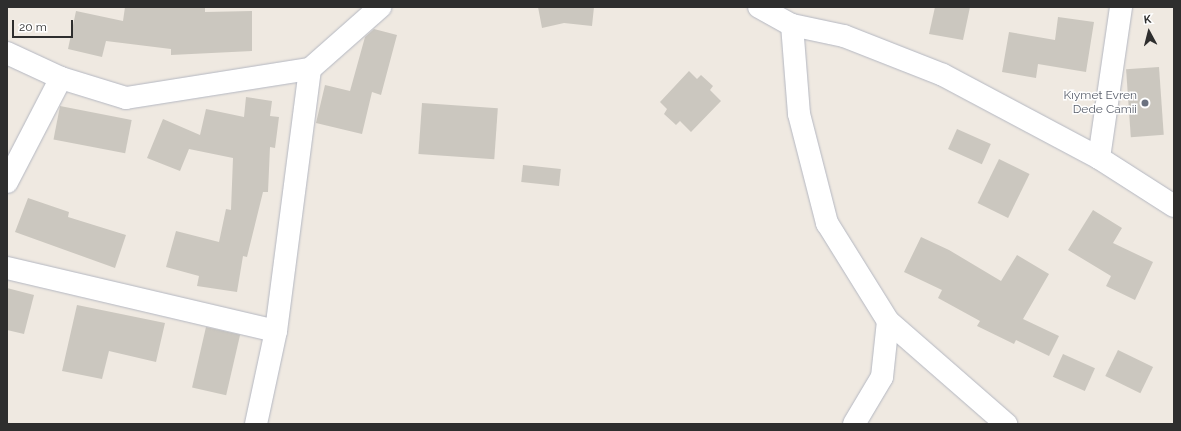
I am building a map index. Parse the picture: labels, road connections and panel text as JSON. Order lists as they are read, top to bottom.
{
  "places": ["Kıymet Evren Dede Camii"],
  "scale_bar": "20 m",
  "north": "top"
}
